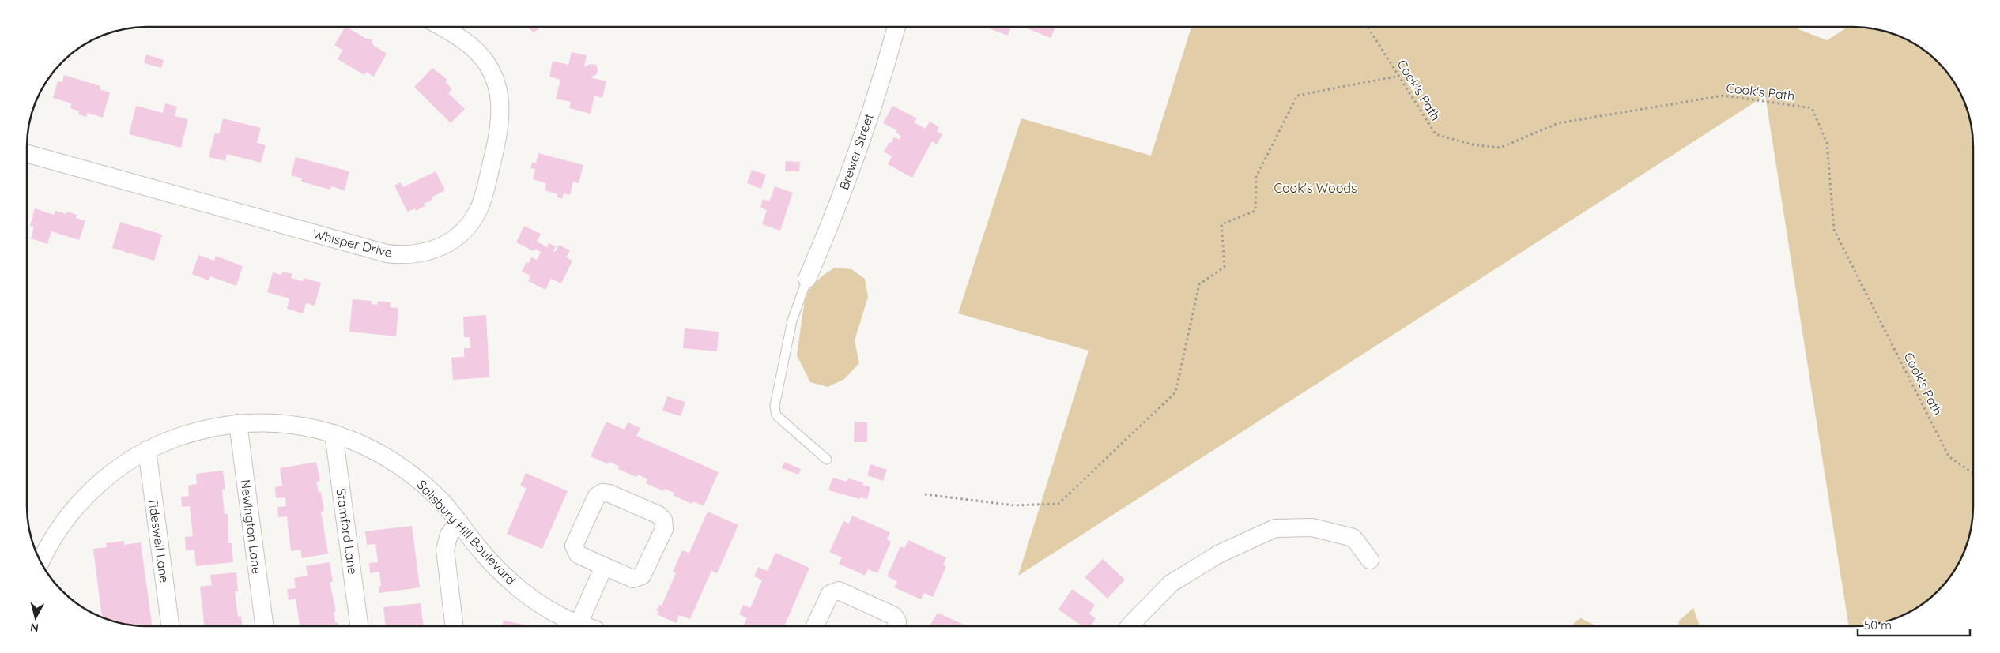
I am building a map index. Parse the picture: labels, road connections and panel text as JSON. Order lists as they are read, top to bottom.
{
  "streets": {
    "street": [
      "Brewer Street",
      "Whisper Drive",
      "Newington Lane",
      "Stamford Lane",
      "Salisbury Hill Boulevard",
      "Tideswell Lane"
    ],
    "path": ["Cook's Path"]
  },
  "crossings": [
    ["Newington Lane", "Salisbury Hill Boulevard"],
    ["Stamford Lane", "Salisbury Hill Boulevard"],
    ["Salisbury Hill Boulevard", "Tideswell Lane"]
  ],
  "parks": ["Cook's Woods"],
  "scale_bar": "50 m",
  "north": "bottom"
}
